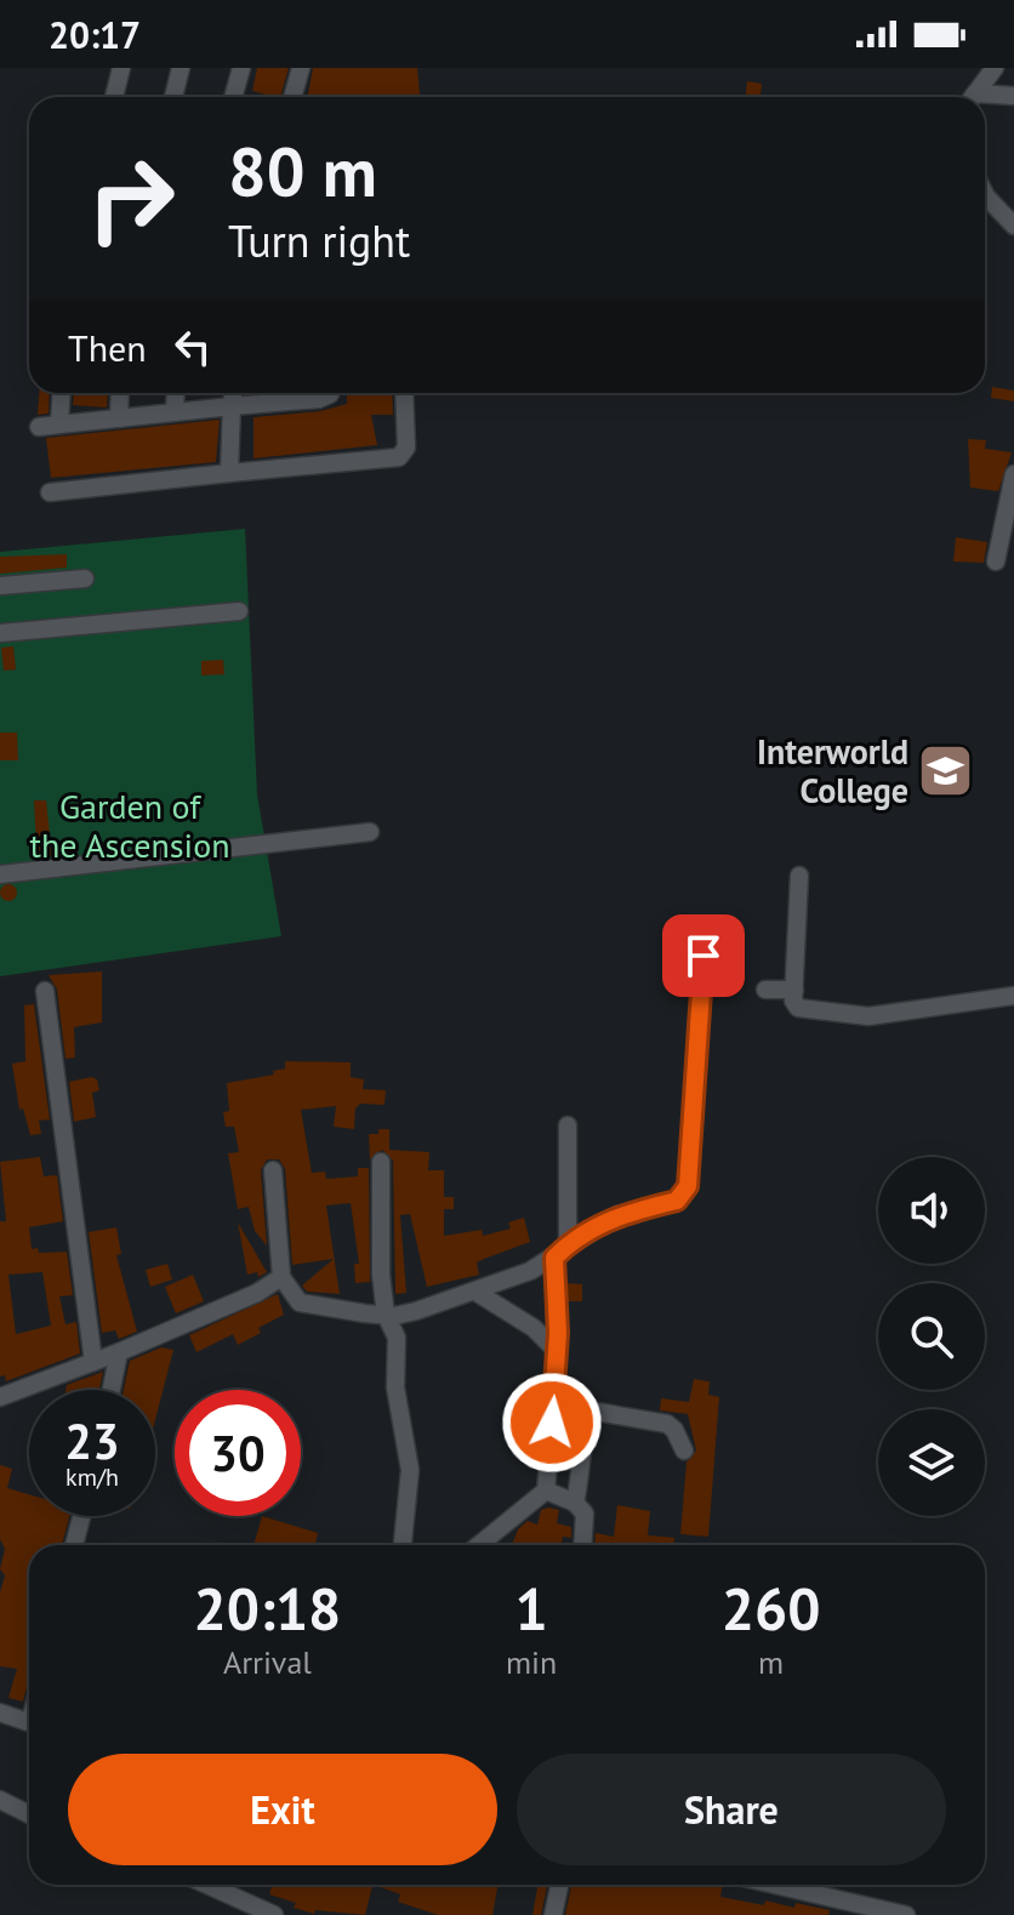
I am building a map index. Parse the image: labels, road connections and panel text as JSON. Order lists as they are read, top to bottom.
{
  "parks": ["Garden of the Ascension"],
  "places": {
    "school or university": ["Interworld College"]
  },
  "page": {
    "status": "20:17",
    "turn": ["80 m", "Turn right"],
    "then": "Then",
    "speed": "23 km/h",
    "limit": "30",
    "eta": [
      "20:18",
      "Arrival",
      "1",
      "min",
      "260",
      "m"
    ],
    "buttons": ["Exit", "Share"]
  }
}
